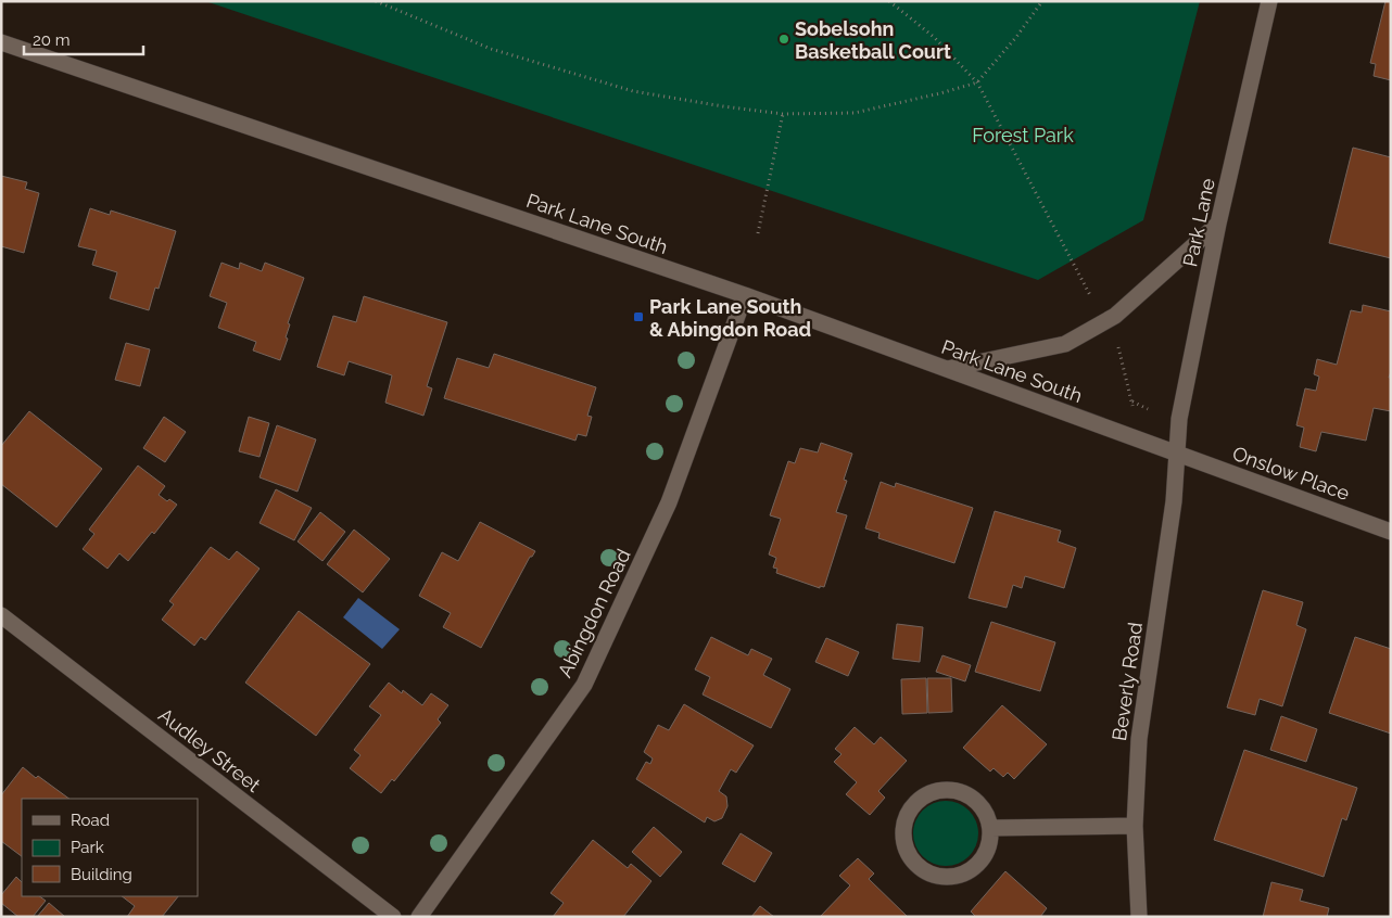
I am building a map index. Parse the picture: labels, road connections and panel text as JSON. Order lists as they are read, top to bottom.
{
  "streets": {
    "street": [
      "Park Lane",
      "Park Lane South",
      "Onslow Place",
      "Abingdon Road",
      "Beverly Road",
      "Audley Street"
    ]
  },
  "crossings": [
    ["Park Lane", "Park Lane South"],
    ["Park Lane", "Onslow Place"],
    ["Park Lane", "Beverly Road"],
    ["Park Lane South", "Onslow Place"],
    ["Park Lane South", "Abingdon Road"],
    ["Park Lane South", "Beverly Road"],
    ["Onslow Place", "Beverly Road"]
  ],
  "parks": ["Forest Park"],
  "places": {
    "other": ["Sobelsohn Basketball Court"],
    "transit": ["Park Lane South & Abingdon Road"]
  },
  "legend": ["Road", "Park", "Building"],
  "scale_bar": "20 m"
}
